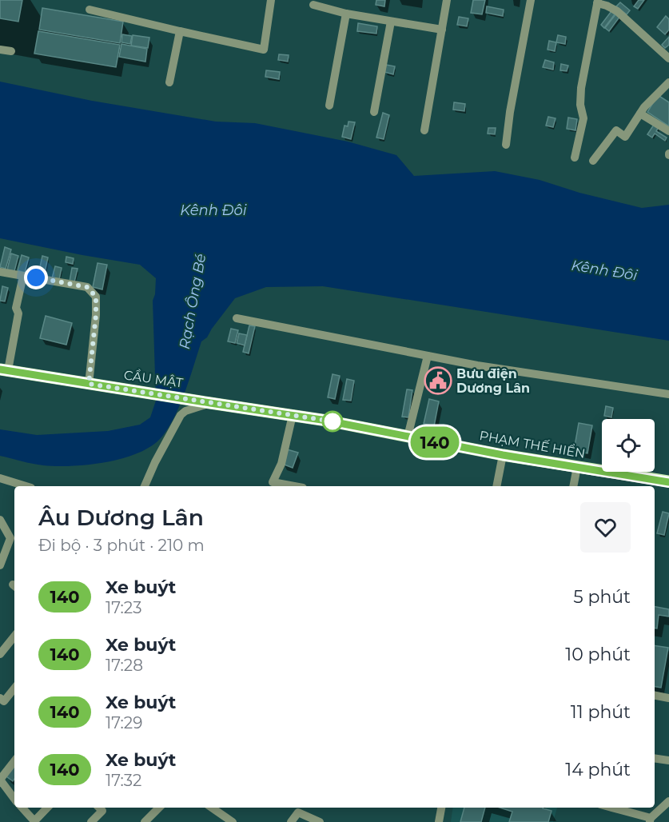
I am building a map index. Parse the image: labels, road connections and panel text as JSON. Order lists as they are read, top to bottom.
{
  "streets": {
    "main road": ["CẦU MẬT", "PHẠM THẾ HIỂN"]
  },
  "crossings": [
    ["CẦU MẬT", "PHẠM THẾ HIỂN"]
  ],
  "water": ["Kênh Đôi", "Rạch Ông Bé"],
  "places": {
    "public building": ["Bưu điện Dương Lân"]
  },
  "lines": ["bus line 140"],
  "page": {
    "on_map": "140",
    "heading": ["Âu Dương Lân", "Đi bộ · 3 phút · 210 m"],
    "list": [
      {
        "mark": "140",
        "name": "Xe buýt",
        "note": "17:23",
        "value": "5 phút"
      },
      {
        "mark": "140",
        "name": "Xe buýt",
        "note": "17:28",
        "value": "10 phút"
      },
      {
        "mark": "140",
        "name": "Xe buýt",
        "note": "17:29",
        "value": "11 phút"
      },
      {
        "mark": "140",
        "name": "Xe buýt",
        "note": "17:32",
        "value": "14 phút"
      }
    ]
  }
}
